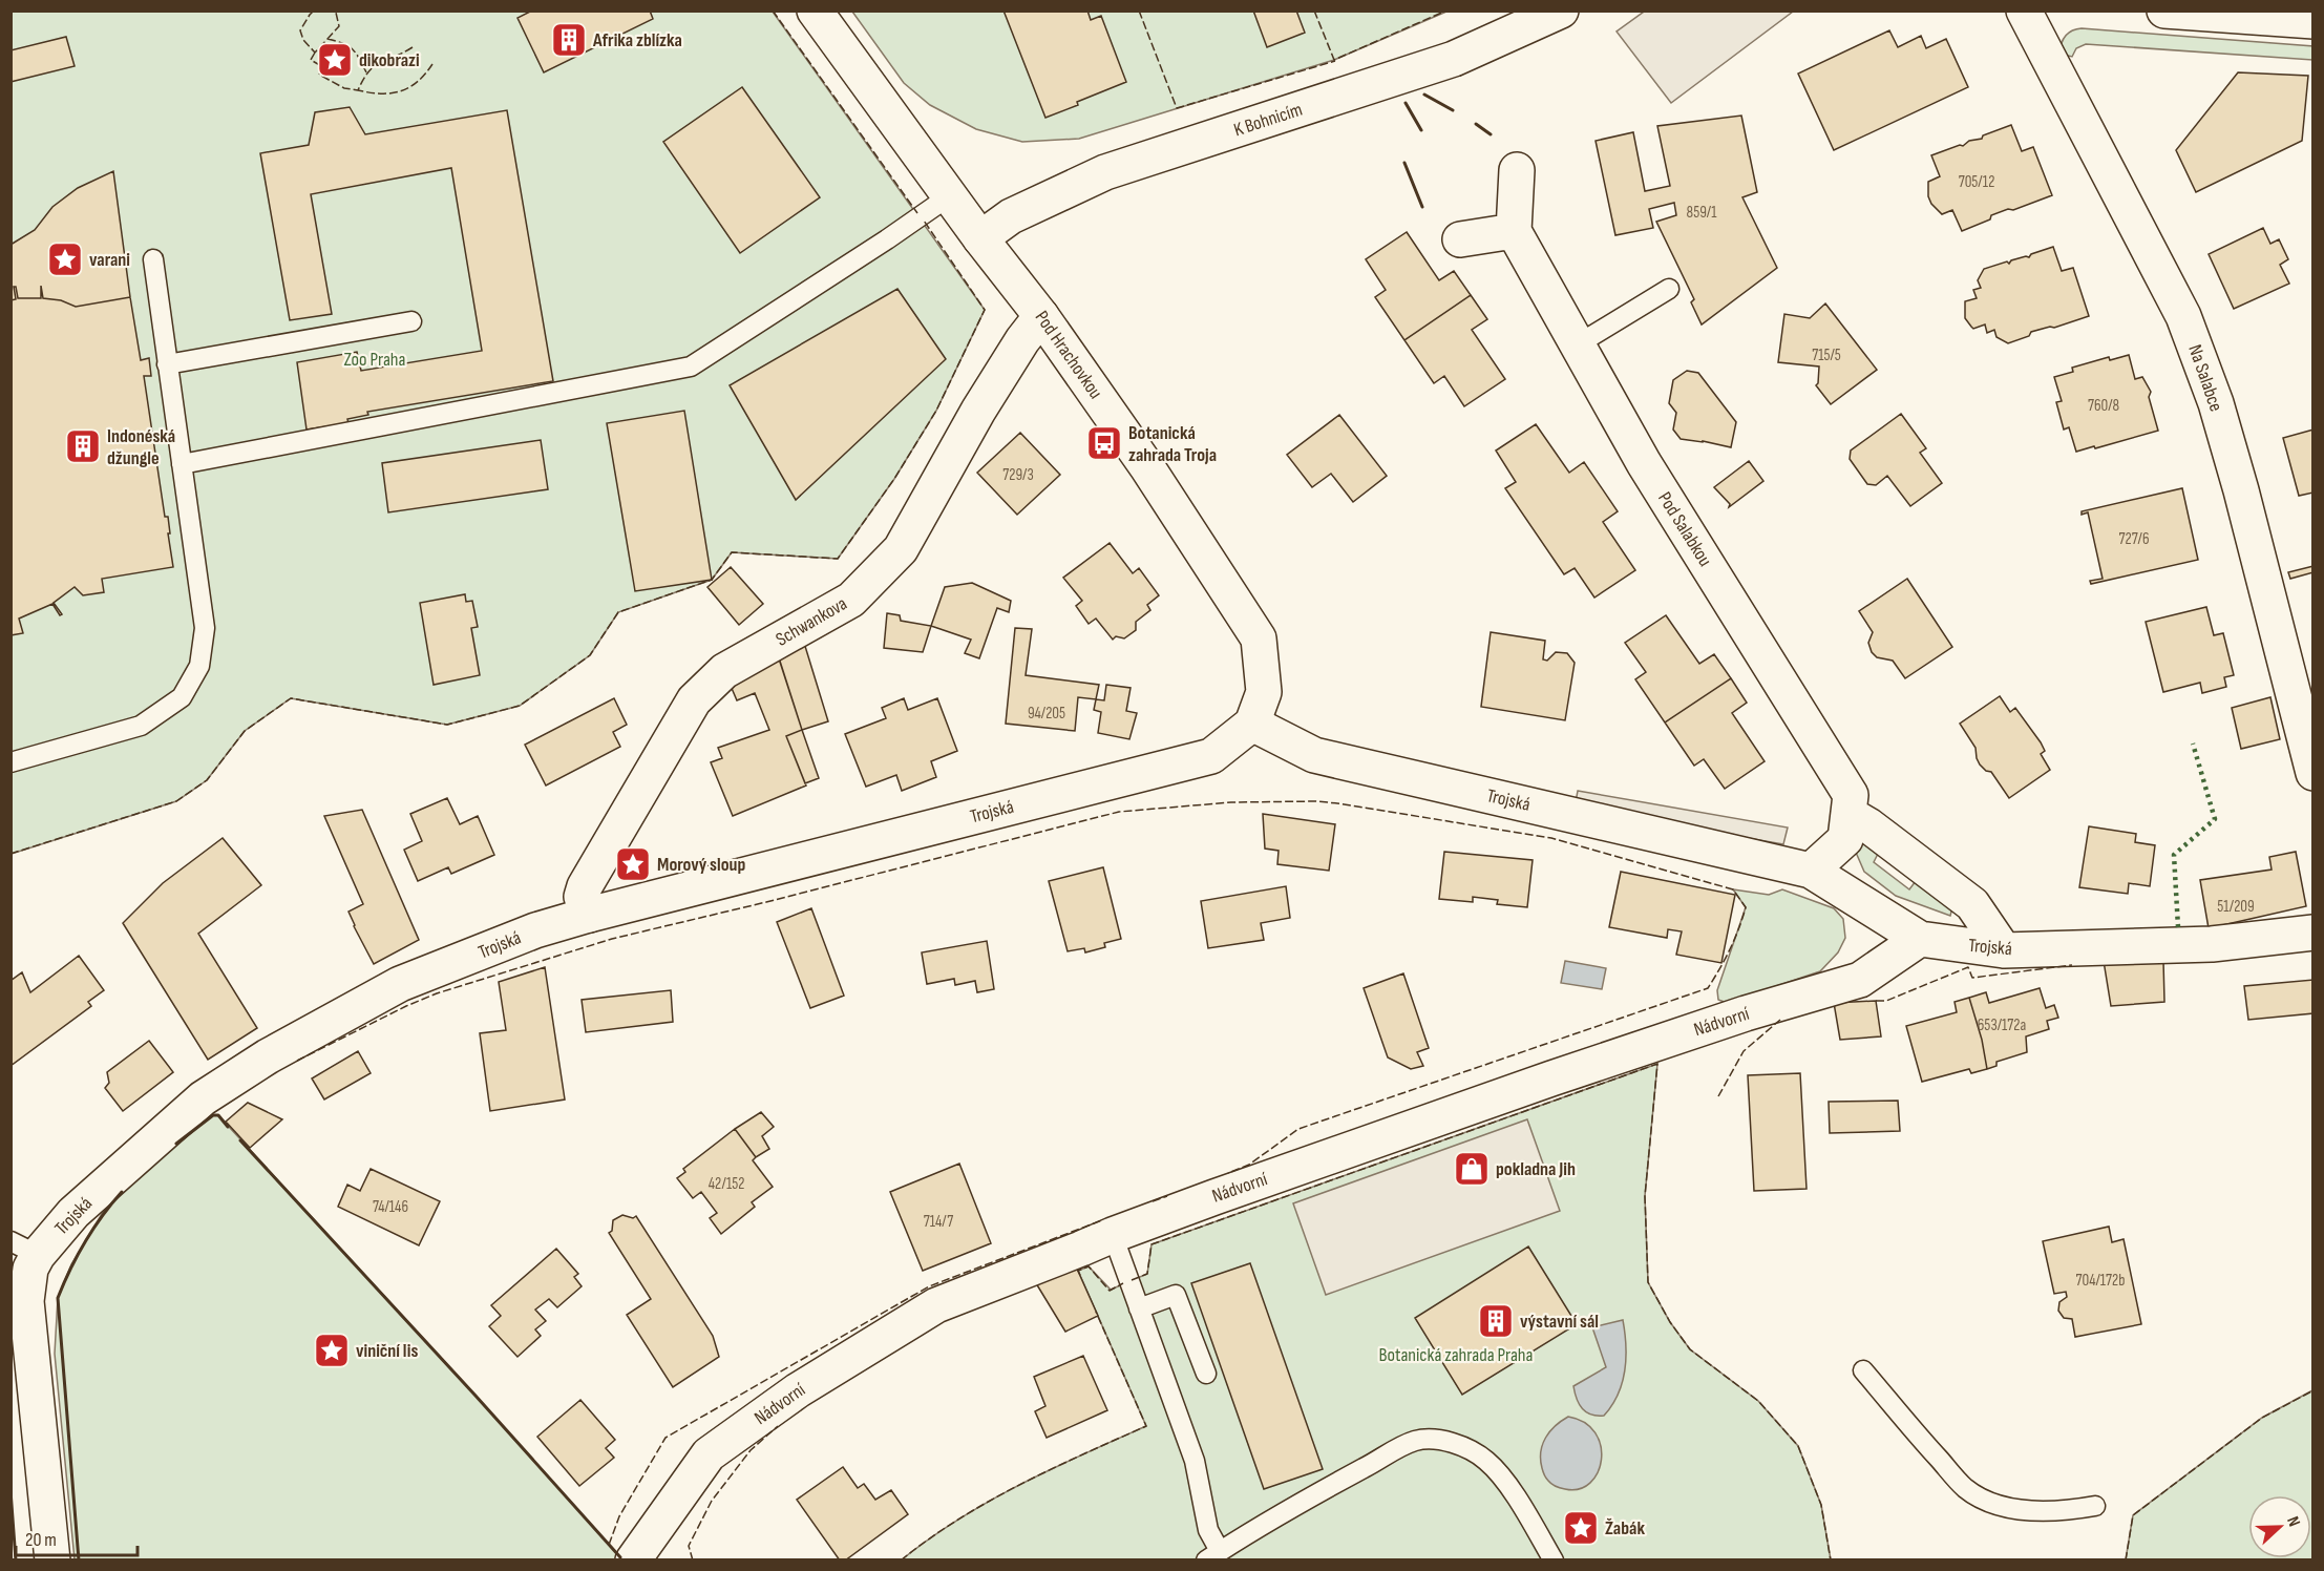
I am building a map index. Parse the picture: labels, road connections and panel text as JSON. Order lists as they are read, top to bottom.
{
  "streets": {
    "street": [
      "K Bohnicím",
      "Pod Hrachovkou",
      "Na Salabce",
      "Pod Salabkou",
      "Schwankova",
      "Trojská",
      "Nádvorní"
    ]
  },
  "crossings": [
    ["K Bohnicím", "Pod Hrachovkou"],
    ["Pod Hrachovkou", "Schwankova"],
    ["Pod Hrachovkou", "Trojská"],
    ["Pod Salabkou", "Trojská"],
    ["Schwankova", "Trojská"],
    ["Trojská", "Nádvorní"]
  ],
  "parks": ["Zoo Praha", "Botanická zahrada Praha"],
  "places": {
    "building": ["Afrika zblízka", "Indonéská džungle", "výstavní sál"],
    "place": [
      "dikobrazi",
      "varani",
      "Morový sloup",
      "viniční lis",
      "Žabák"
    ],
    "bus stop": ["Botanická zahrada Troja"],
    "shop": ["pokladna Jih"]
  },
  "house_numbers": [
    "705/12",
    "859/1",
    "715/5",
    "760/8",
    "729/3",
    "727/6",
    "94/205",
    "51/209",
    "653/172a",
    "42/152",
    "74/146",
    "714/7",
    "704/172b"
  ],
  "scale_bar": "20 m",
  "north": "right"
}
